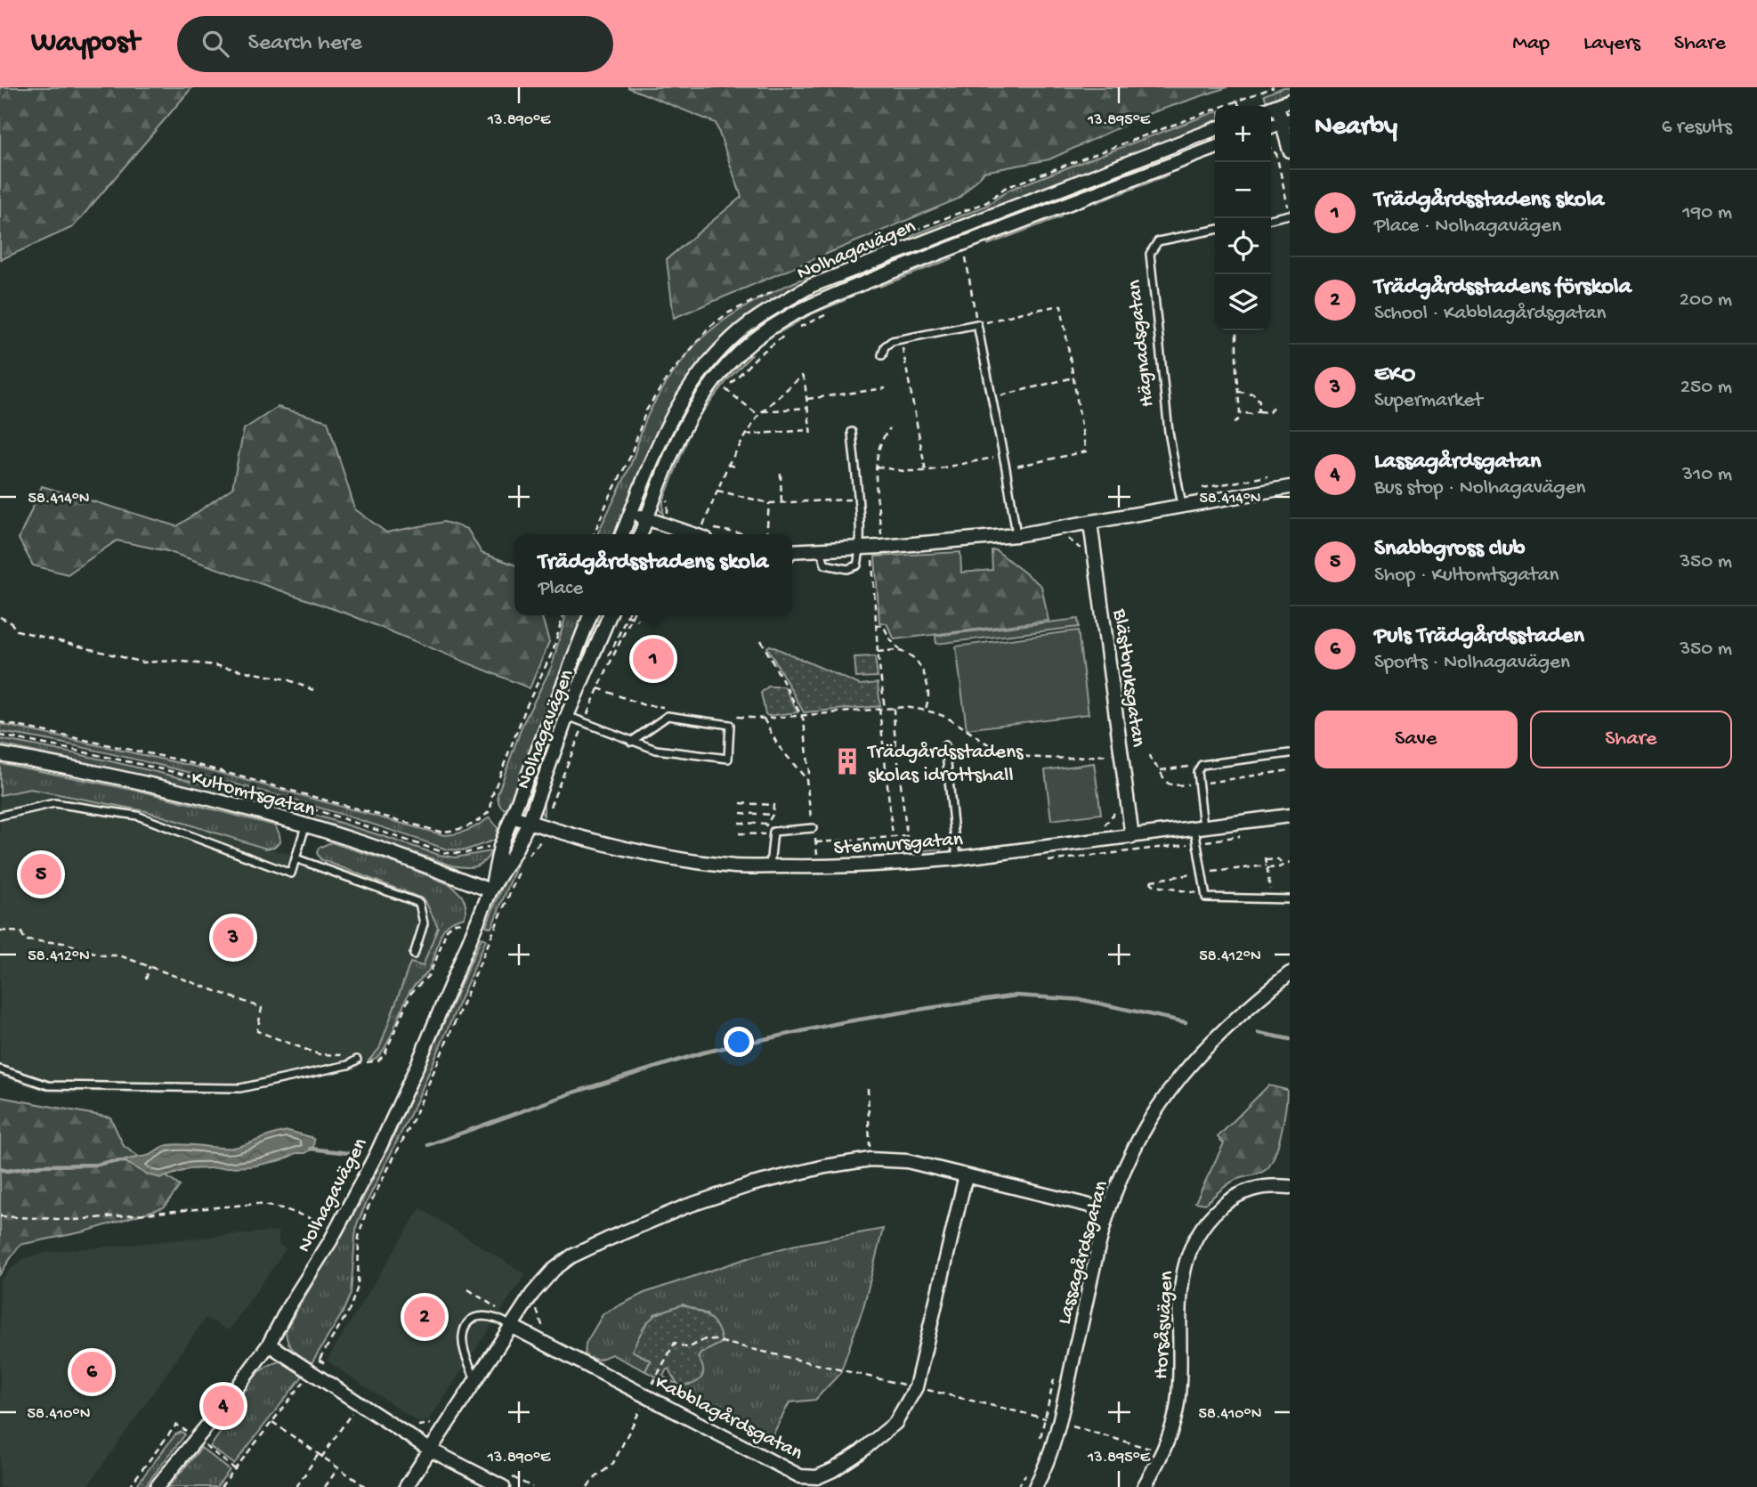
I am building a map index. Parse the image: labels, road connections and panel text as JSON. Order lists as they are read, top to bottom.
{
  "streets": {
    "street": [
      "Nolhagavägen",
      "Blästbruksgatan",
      "Kultomtsgatan",
      "Stenmursgatan",
      "Lassagårdsgatan",
      "Horsåsvägen",
      "Kabblagårdsgatan"
    ],
    "lane": ["Hägnadsgatan"]
  },
  "crossings": [
    ["Nolhagavägen", "Kultomtsgatan"],
    ["Nolhagavägen", "Stenmursgatan"],
    ["Blästbruksgatan", "Stenmursgatan"]
  ],
  "places": {
    "building": ["Trädgårdsstadens skolas idrottshall"]
  },
  "page": {
    "header": "Waypost",
    "search": "Search here",
    "nav": ["Map", "Layers", "Share"],
    "heading": ["Nearby", "6 results"],
    "map_buttons": ["+", "−"],
    "list": [
      {
        "mark": "1",
        "name": "Trädgårdsstadens skola",
        "note": "Place · Nolhagavägen",
        "value": "190 m"
      },
      {
        "mark": "2",
        "name": "Trädgårdsstadens förskola",
        "note": "School · Kabblagårdsgatan",
        "value": "200 m"
      },
      {
        "mark": "3",
        "name": "EKO",
        "note": "Supermarket",
        "value": "250 m"
      },
      {
        "mark": "4",
        "name": "Lassagårdsgatan",
        "note": "Bus stop · Nolhagavägen",
        "value": "310 m"
      },
      {
        "mark": "5",
        "name": "Snabbgross club",
        "note": "Shop · Kultomtsgatan",
        "value": "350 m"
      },
      {
        "mark": "6",
        "name": "Puls Trädgårdsstaden",
        "note": "Sports · Nolhagavägen",
        "value": "350 m"
      }
    ],
    "popup": ["Trädgårdsstadens skola", "Place"],
    "pins": [
      "1",
      "5",
      "3",
      "2",
      "6",
      "4"
    ],
    "buttons": ["Save", "Share"]
  },
  "coordinates": [
    "13.890°E",
    "13.895°E",
    "58.414°N",
    "58.412°N",
    "58.410°N"
  ]
}
